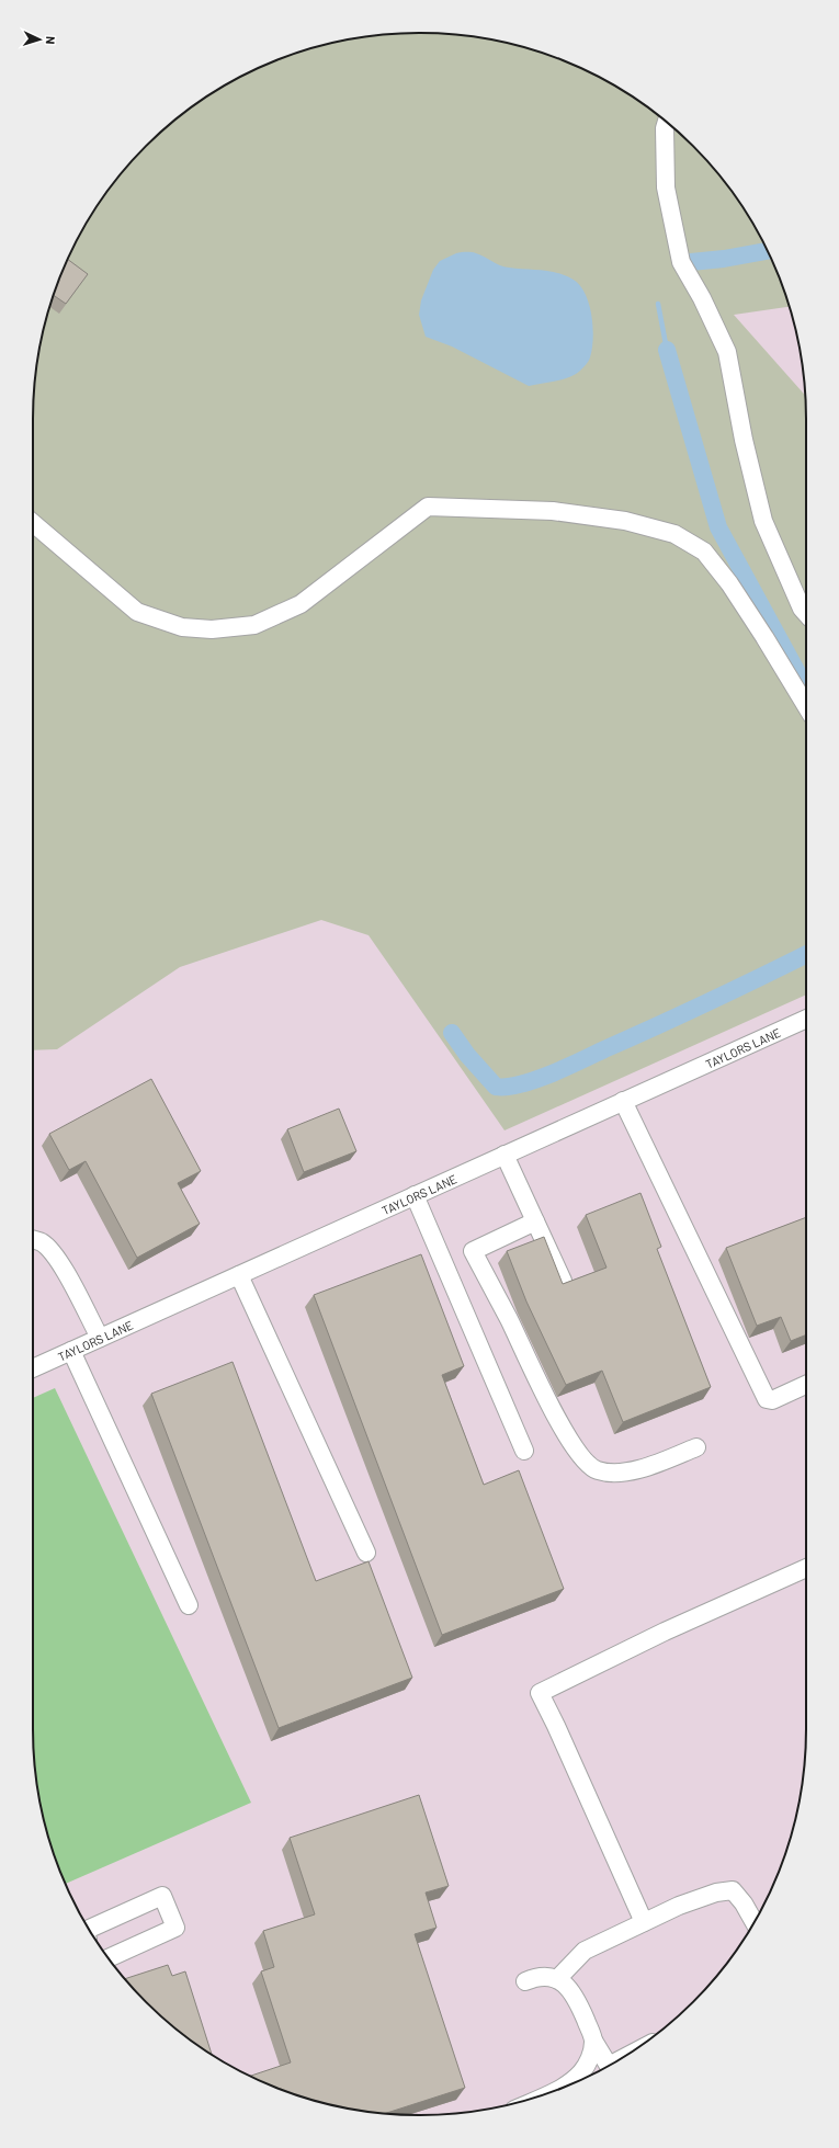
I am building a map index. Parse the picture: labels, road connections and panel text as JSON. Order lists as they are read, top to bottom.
{
  "streets": {
    "street": ["TAYLORS LANE"]
  },
  "north": "right"
}
